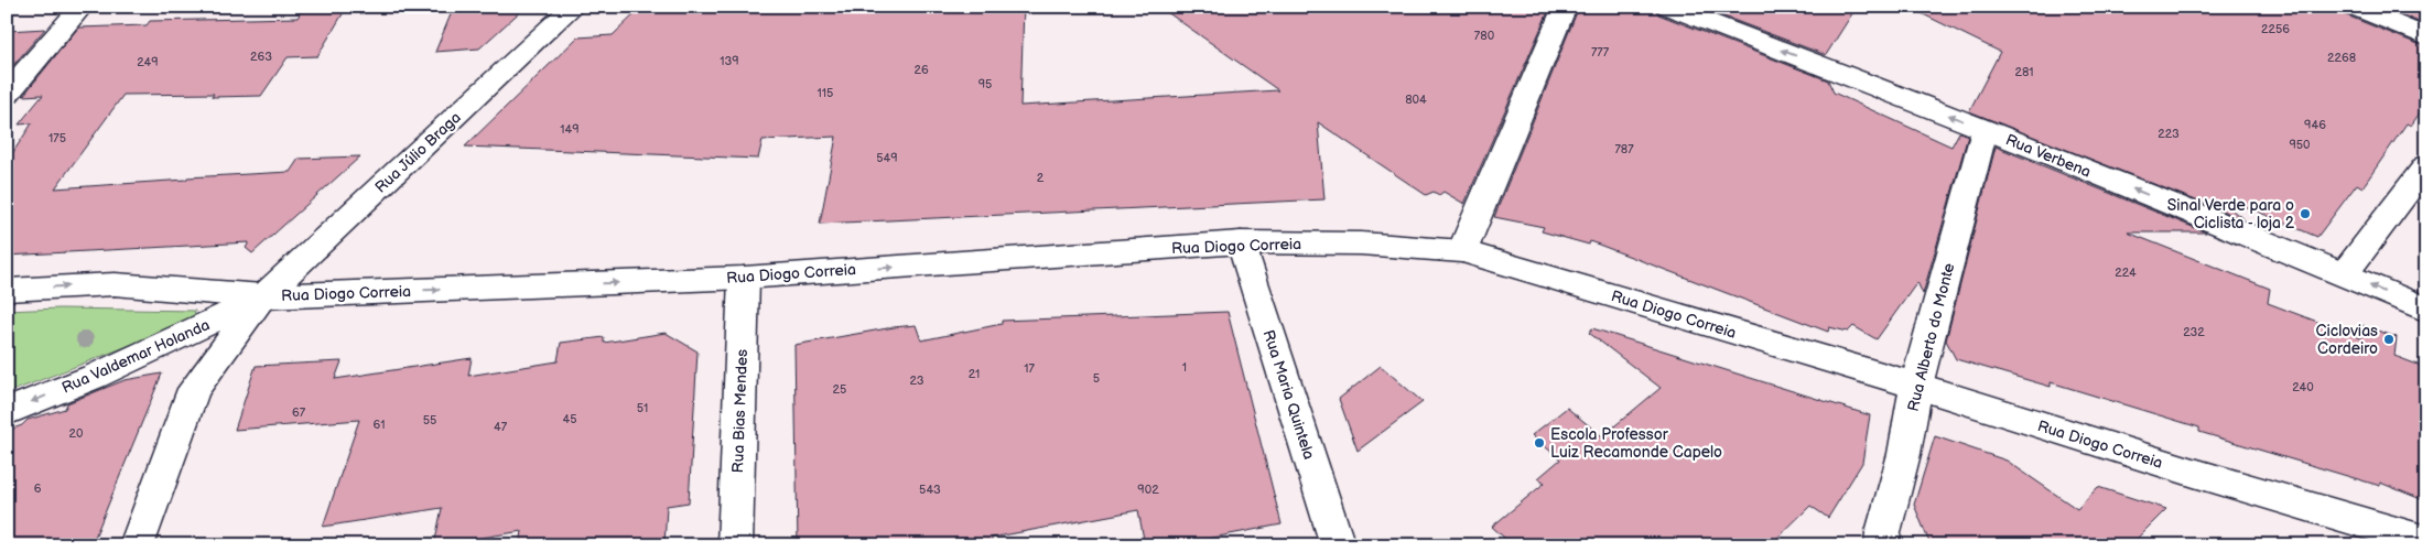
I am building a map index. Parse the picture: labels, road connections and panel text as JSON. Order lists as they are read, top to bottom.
{
  "streets": {
    "street": [
      "Rua Júlio Braga",
      "Rua Verbena",
      "Rua Diogo Correia",
      "Rua Alberto do Monte",
      "Rua Valdemar Holanda",
      "Rua Maria Quintela",
      "Rua Bias Mendes"
    ]
  },
  "crossings": [
    ["Rua Júlio Braga", "Rua Diogo Correia"],
    ["Rua Júlio Braga", "Rua Valdemar Holanda"],
    ["Rua Verbena", "Rua Alberto do Monte"],
    ["Rua Diogo Correia", "Rua Alberto do Monte"],
    ["Rua Diogo Correia", "Rua Valdemar Holanda"],
    ["Rua Diogo Correia", "Rua Maria Quintela"],
    ["Rua Diogo Correia", "Rua Bias Mendes"]
  ],
  "one_way": ["Rua Verbena", "Rua Diogo Correia", "Rua Valdemar Holanda"],
  "places": ["Sinal Verde para o Ciclista - loja 2", "Ciclovias Cordeiro", "Escola Professor Luiz Recamonde Capelo"],
  "house_numbers": [
    "2256",
    "780",
    "777",
    "263",
    "2268",
    "139",
    "249",
    "26",
    "281",
    "95",
    "115",
    "804",
    "946",
    "149",
    "223",
    "175",
    "950",
    "787",
    "549",
    "2",
    "224",
    "232",
    "1",
    "17",
    "21",
    "5",
    "23",
    "240",
    "25",
    "51",
    "67",
    "45",
    "55",
    "61",
    "47",
    "20",
    "6",
    "543",
    "902"
  ]
}
